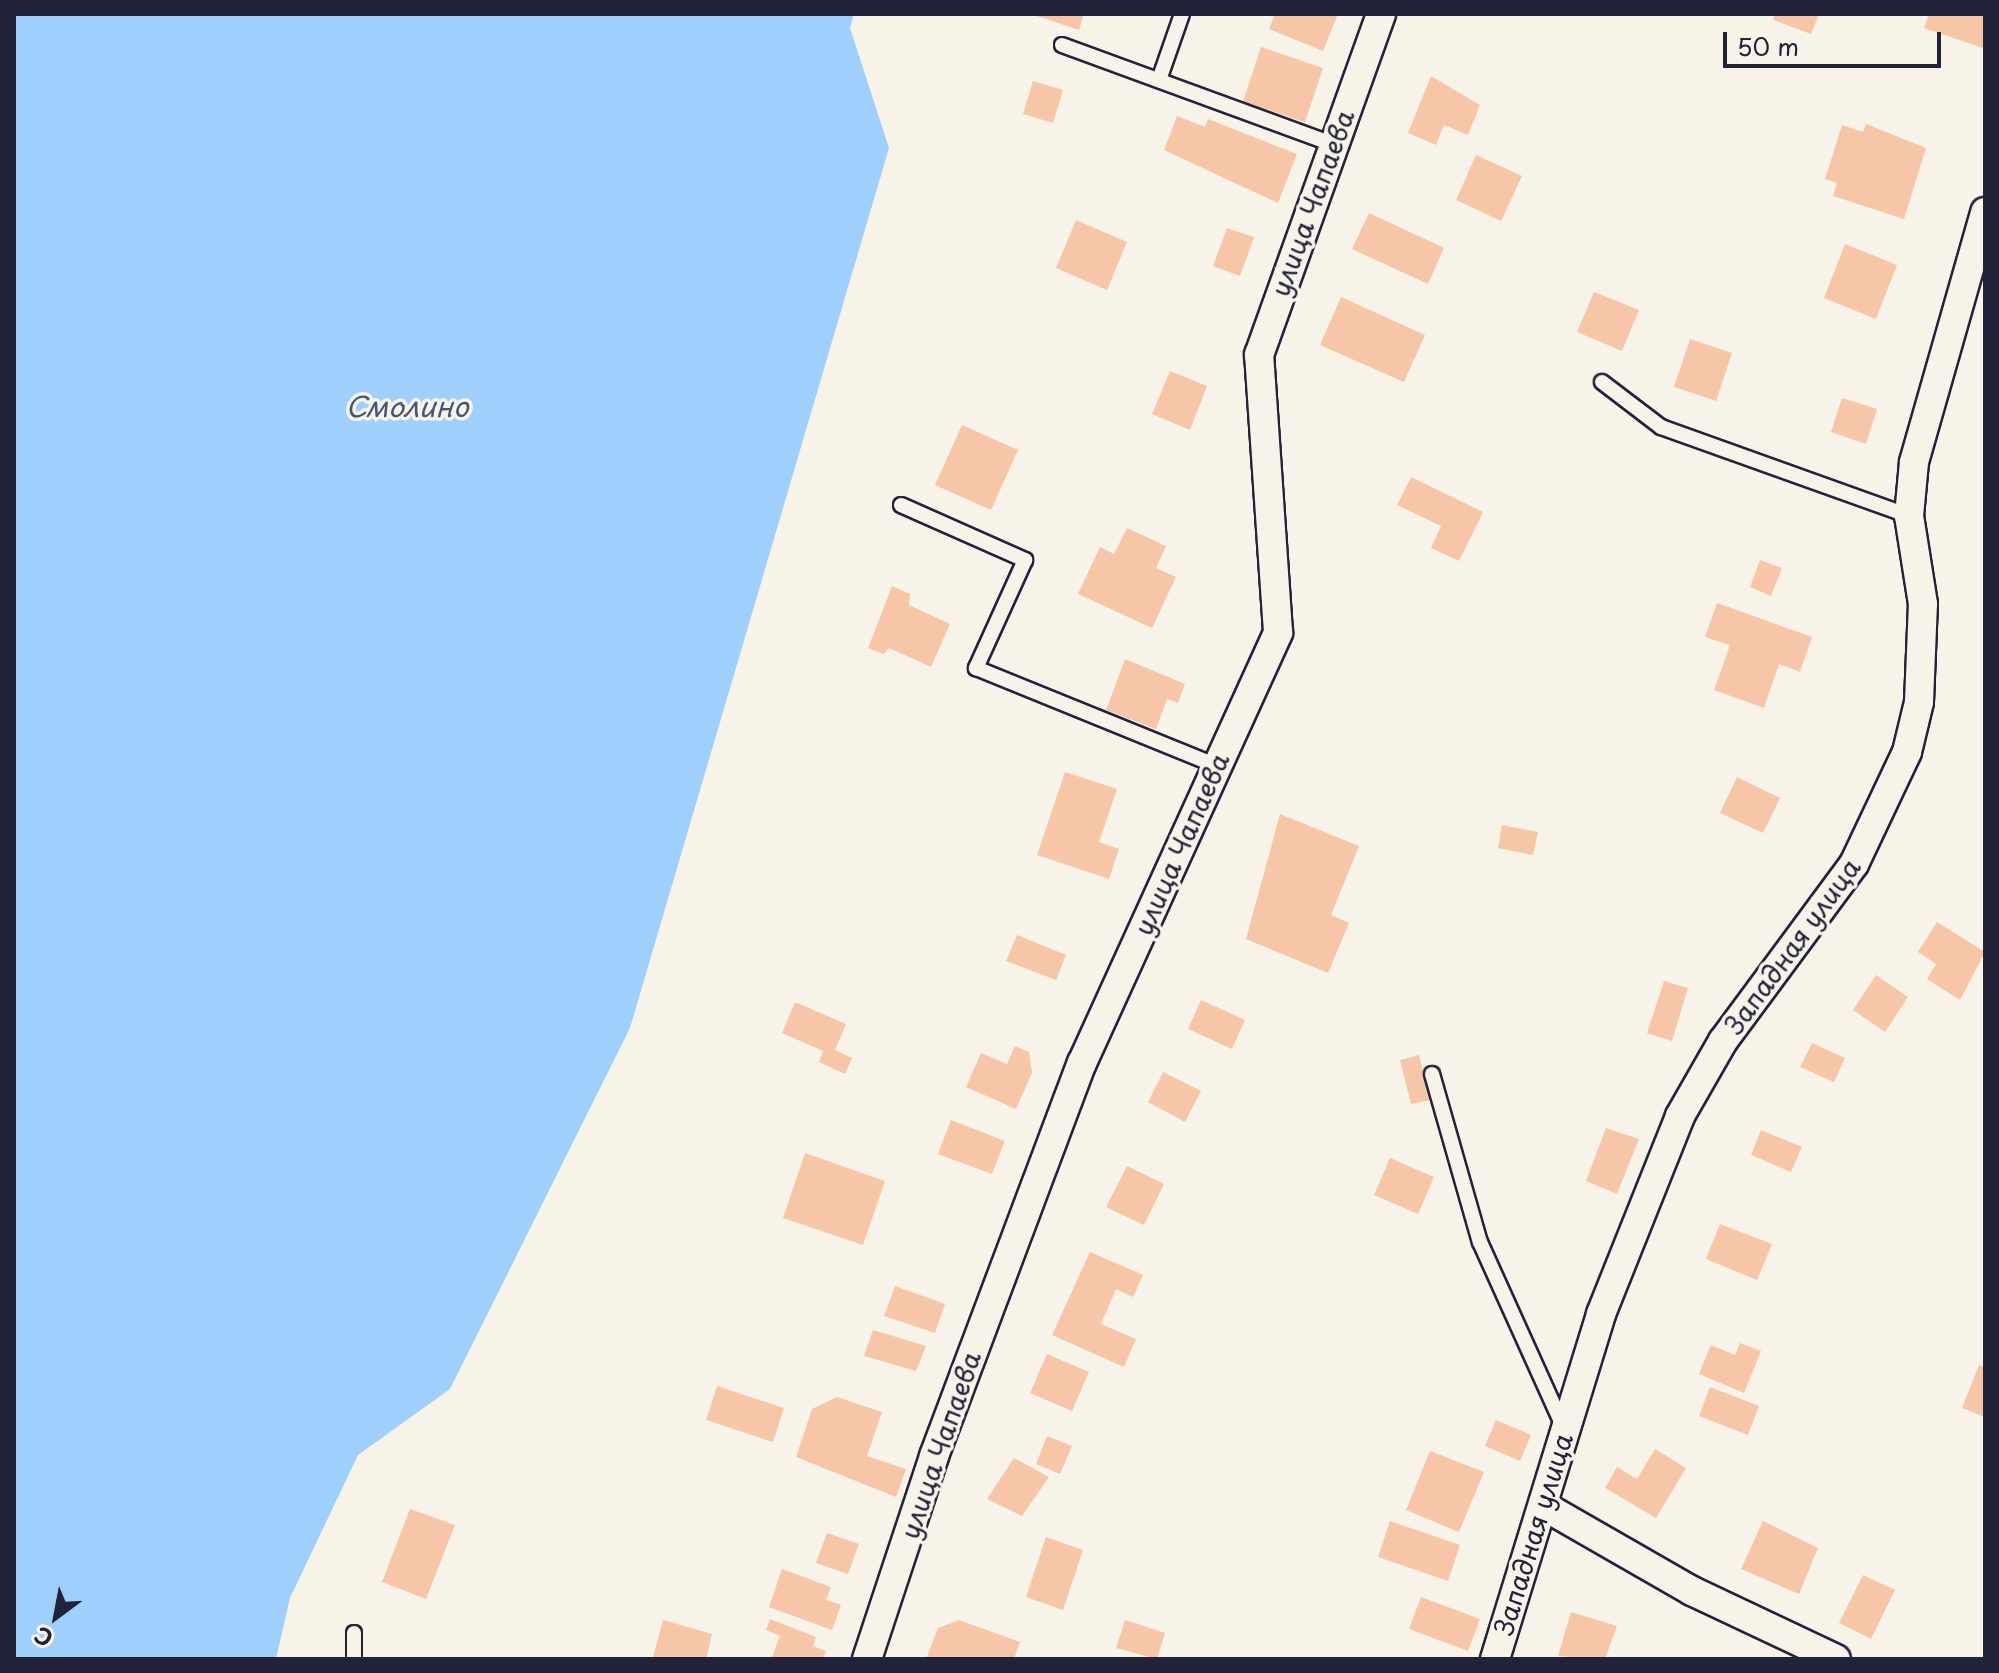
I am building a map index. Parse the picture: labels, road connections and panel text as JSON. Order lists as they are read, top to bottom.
{
  "streets": {
    "street": ["улица Чапаева", "Западная улица"]
  },
  "water": ["Смолино"],
  "scale_bar": "50 m",
  "north": "bottom left"
}
